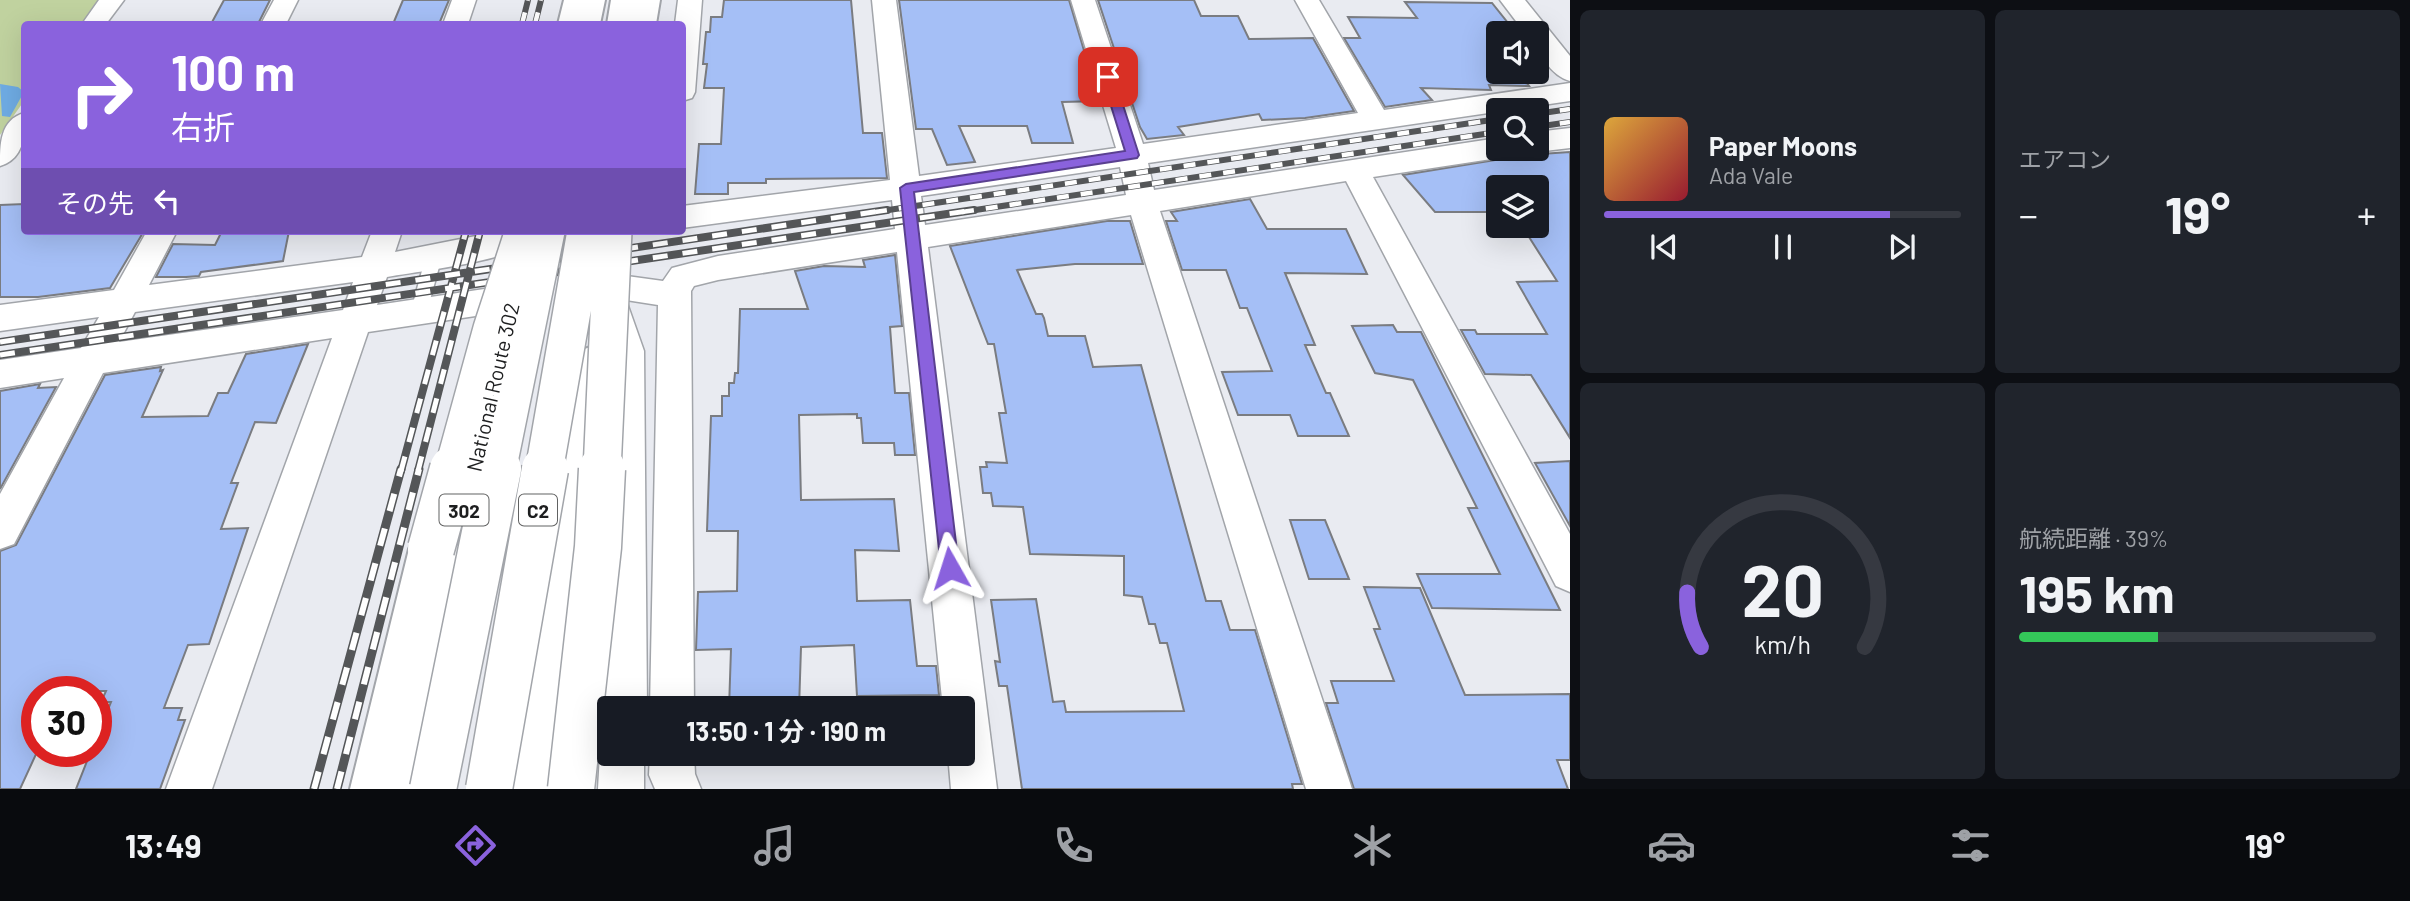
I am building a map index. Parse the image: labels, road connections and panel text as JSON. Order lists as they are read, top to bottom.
{
  "streets": {
    "highway": ["National Route 302", "302", "C2"]
  },
  "page": {
    "tile": [
      "エアコン",
      ["航続距離 · 39%", "195 km"]
    ],
    "turn": ["100 m", "右折"],
    "song": ["Paper Moons", "Ada Vale"],
    "then": "その先",
    "heat": ["−", "19°", "+"],
    "limit": "30",
    "trip": "13:50 · 1 分 · 190 m",
    "tabs": ["13:49", "19°"],
    "gauge": ["20", "km/h"]
  }
}
